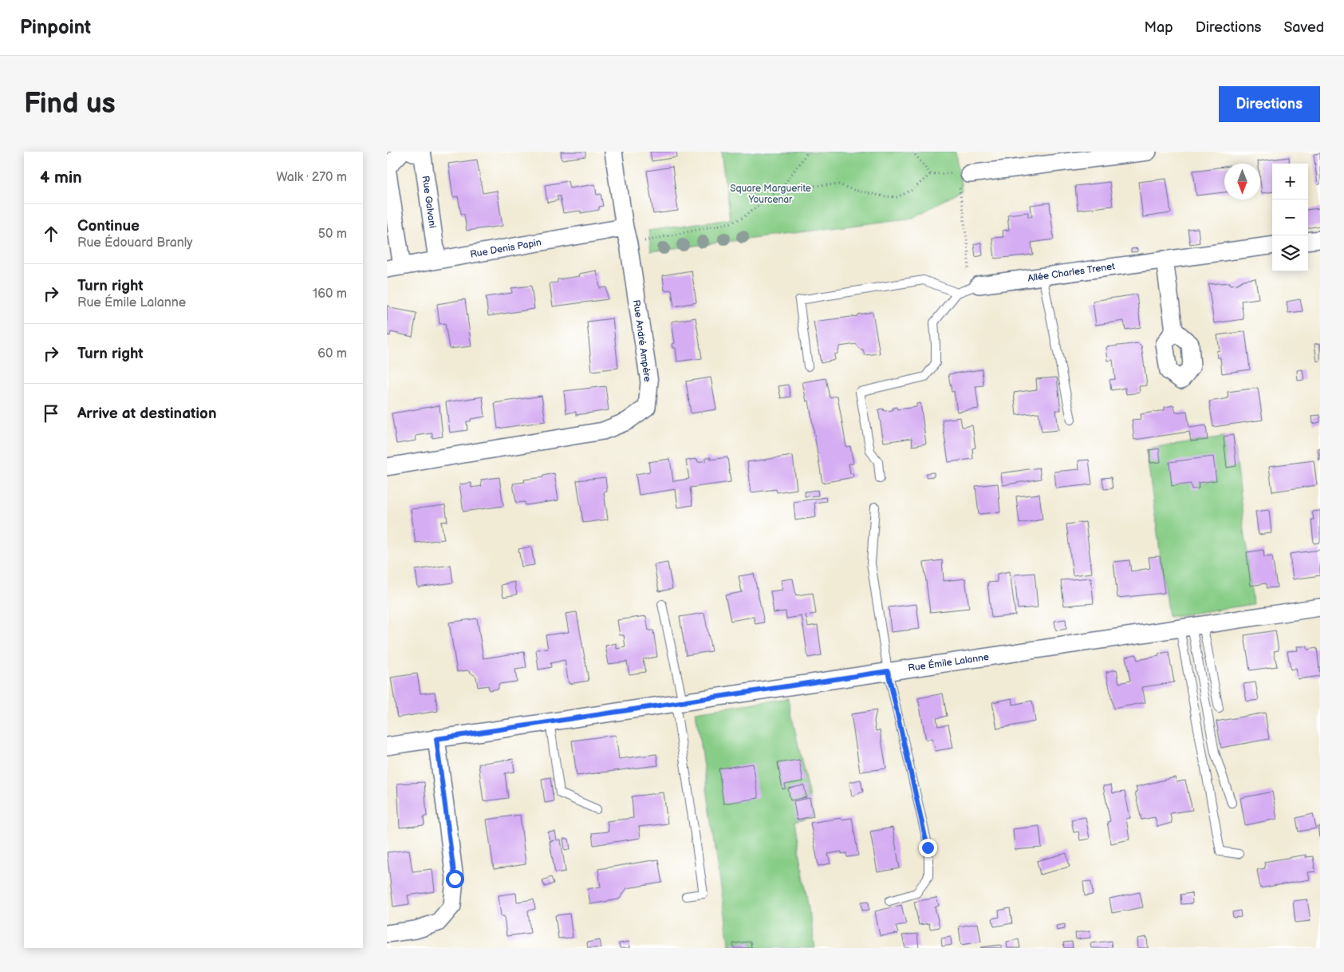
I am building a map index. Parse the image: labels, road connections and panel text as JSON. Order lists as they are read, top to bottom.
{
  "streets": {
    "street": [
      "Rue Galvani",
      "Rue Denis Papin",
      "Allée Charles Trenet",
      "Rue André Ampère",
      "Rue Émile Lalanne"
    ]
  },
  "crossings": [
    ["Rue Galvani", "Rue Denis Papin"],
    ["Rue Denis Papin", "Rue André Ampère"]
  ],
  "parks": ["Square Marguerite Yourcenar"],
  "north": "bottom",
  "page": {
    "header": "Pinpoint",
    "nav": ["Map", "Directions", "Saved"],
    "buttons": "Directions",
    "title": "Find us",
    "heading": ["4 min", "Walk · 270 m"],
    "map_buttons": ["+", "−"],
    "list": [
      ["Continue", "Rue Édouard Branly", "50 m"],
      ["Turn right", "Rue Émile Lalanne", "160 m"],
      ["Turn right", "60 m"],
      "Arrive at destination"
    ]
  }
}
